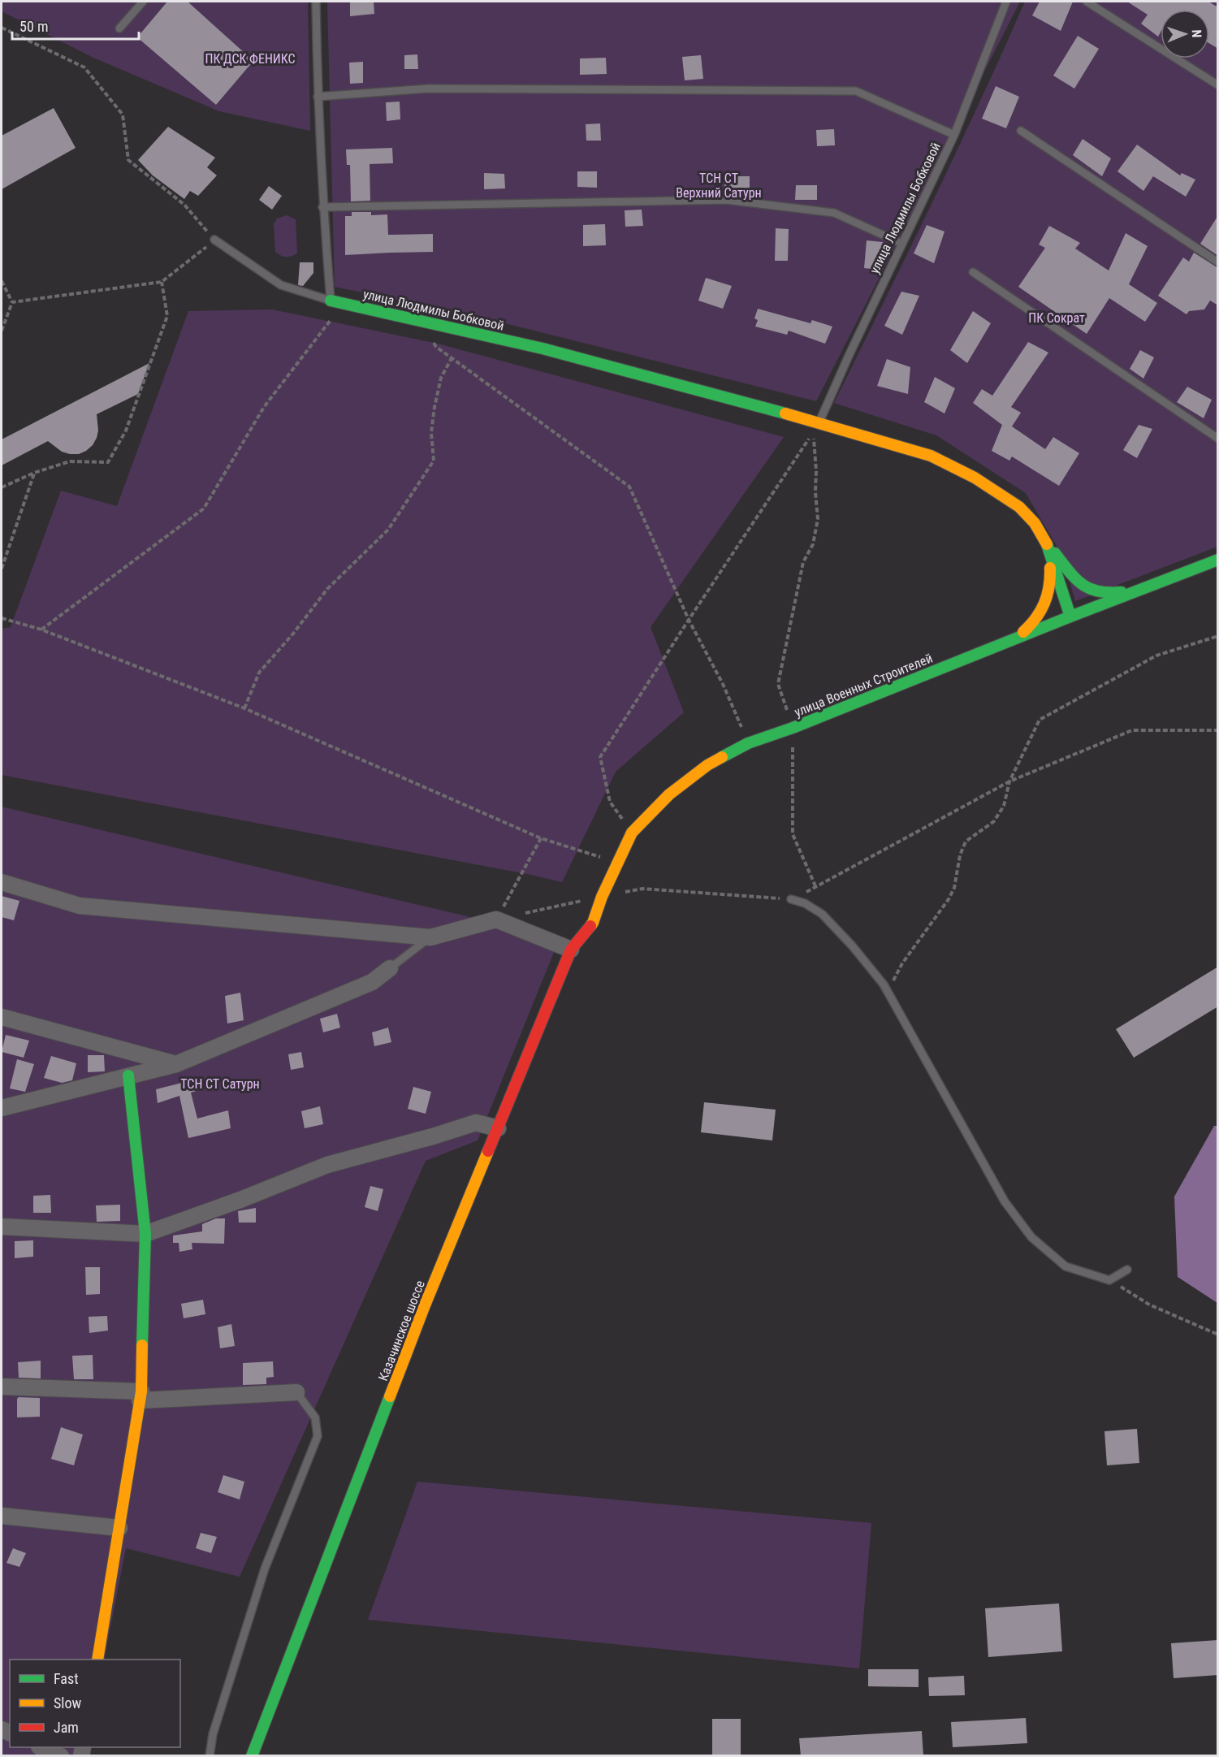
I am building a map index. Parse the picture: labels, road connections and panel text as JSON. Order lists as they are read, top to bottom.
{
  "streets": {
    "main road": ["улица Людмилы Бобковой", "улица Военных Строителей", "Казачинское шоссе"]
  },
  "crossings": [
    ["улица Людмилы Бобковой", "улица Военных Строителей"],
    ["улица Военных Строителей", "Казачинское шоссе"]
  ],
  "parks": [
    "ПК ДСК ФЕНИКС",
    "ТСН СТ Верхний Сатурн",
    "ПК Сократ",
    "ТСН СТ Сатурн"
  ],
  "legend": ["Fast", "Slow", "Jam"],
  "scale_bar": "50 m",
  "north": "right"
}
